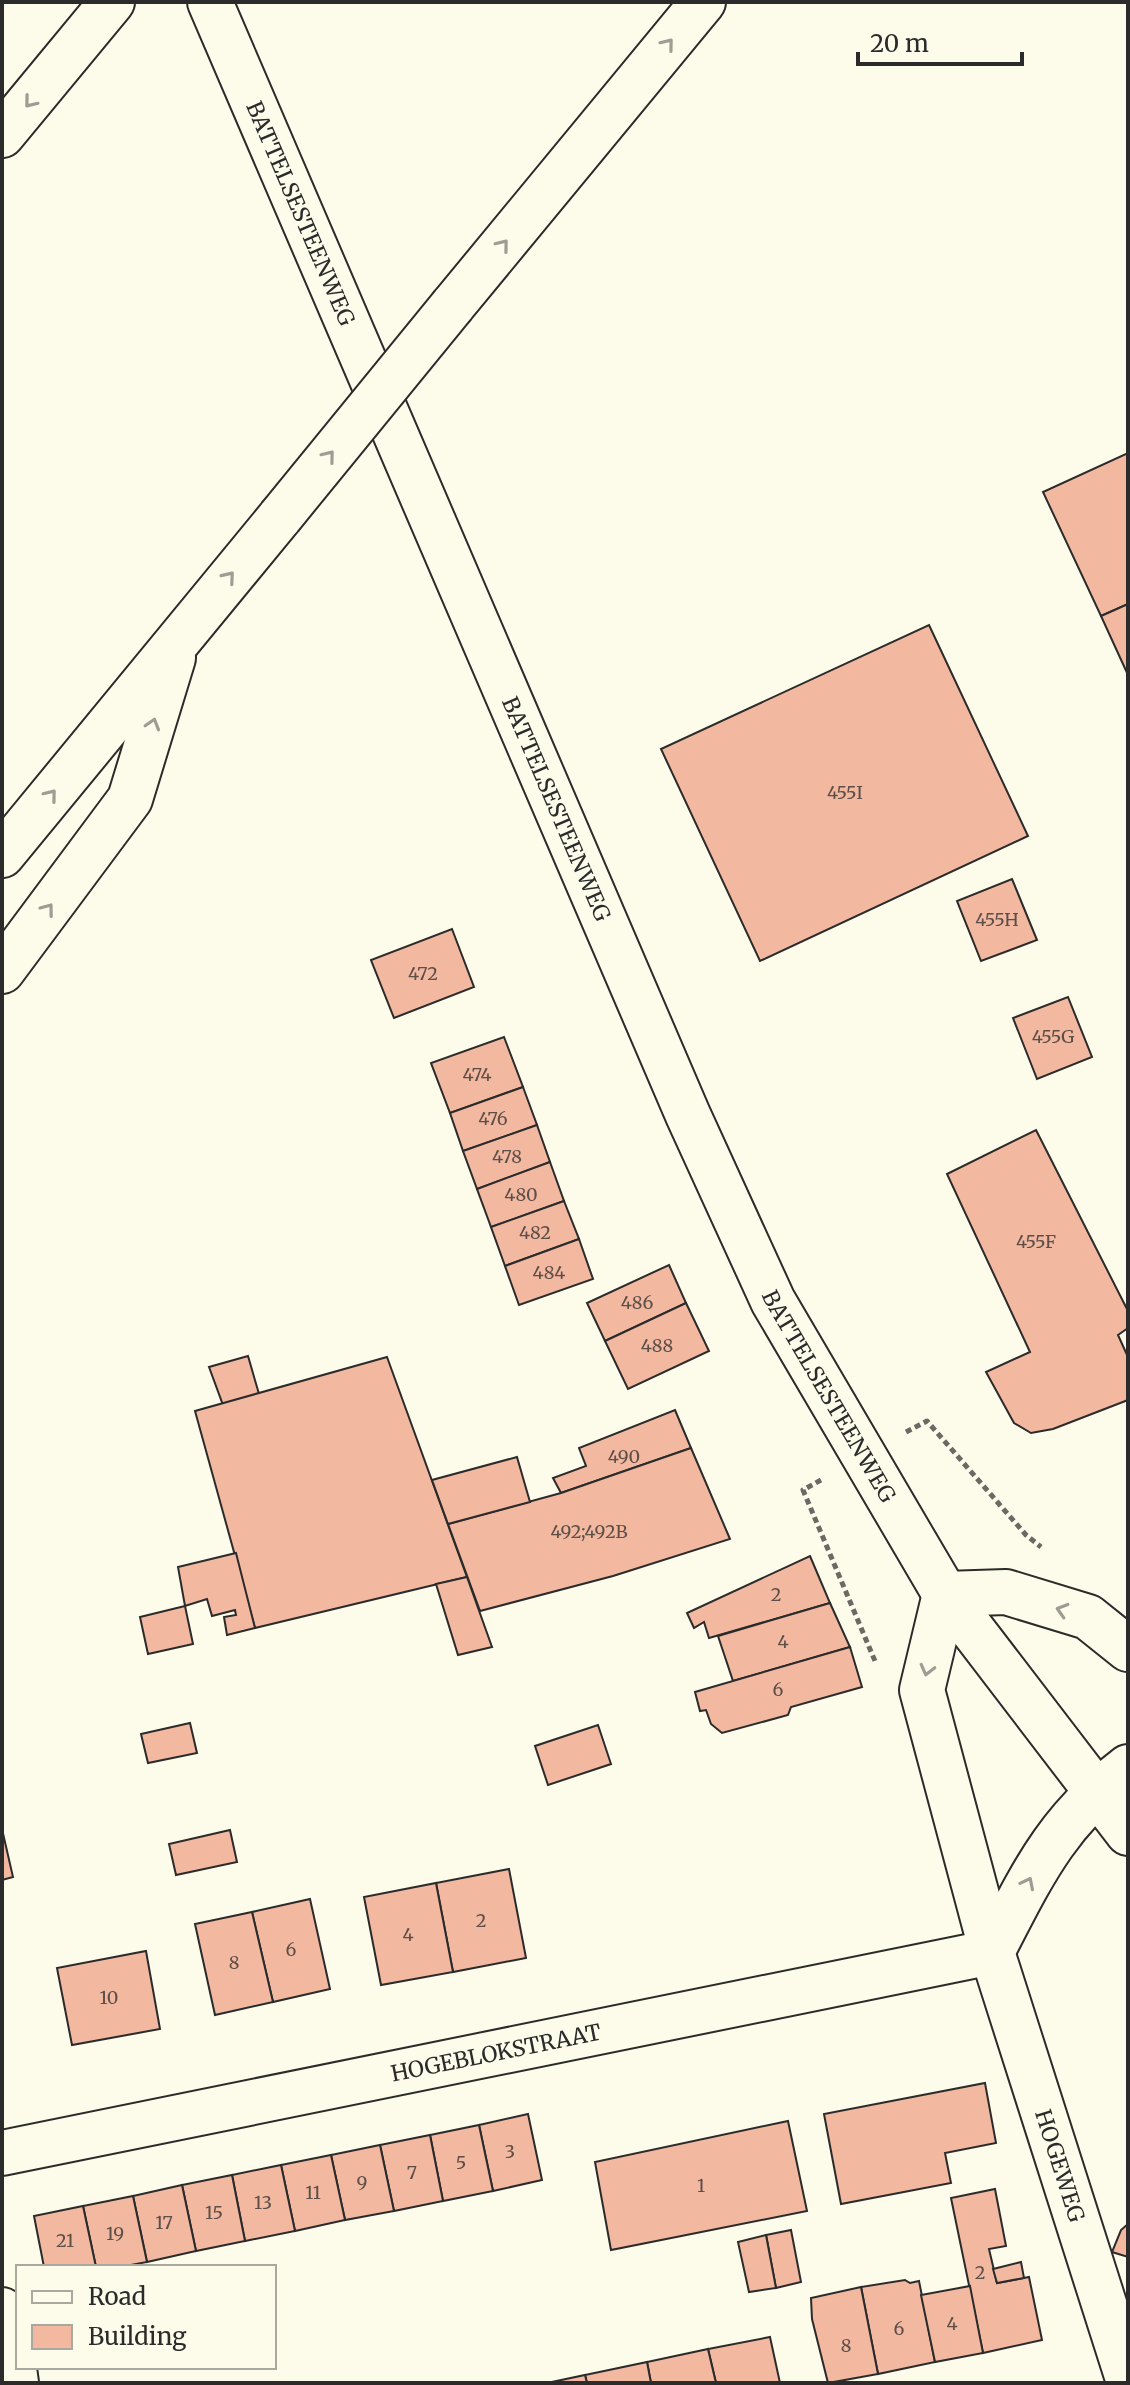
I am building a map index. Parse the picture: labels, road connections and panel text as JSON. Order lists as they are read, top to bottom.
{
  "streets": {
    "main road": ["BATTELSESTEENWEG", "HOGEBLOKSTRAAT", "HOGEWEG"]
  },
  "crossings": [
    ["BATTELSESTEENWEG", "HOGEWEG"],
    ["HOGEBLOKSTRAAT", "HOGEWEG"]
  ],
  "one_way": ["HOGEWEG"],
  "house_numbers": [
    "455I",
    "455H",
    "472",
    "455G",
    "474",
    "476",
    "478",
    "480",
    "482",
    "455F",
    "484",
    "486",
    "488",
    "490",
    "492;492B",
    "2",
    "4",
    "6",
    "2",
    "4",
    "6",
    "8",
    "10",
    "3",
    "5",
    "7",
    "9",
    "1",
    "11",
    "13",
    "15",
    "17",
    "19",
    "21",
    "2",
    "4",
    "6",
    "8"
  ],
  "legend": ["Road", "Building"],
  "scale_bar": "20 m"
}
